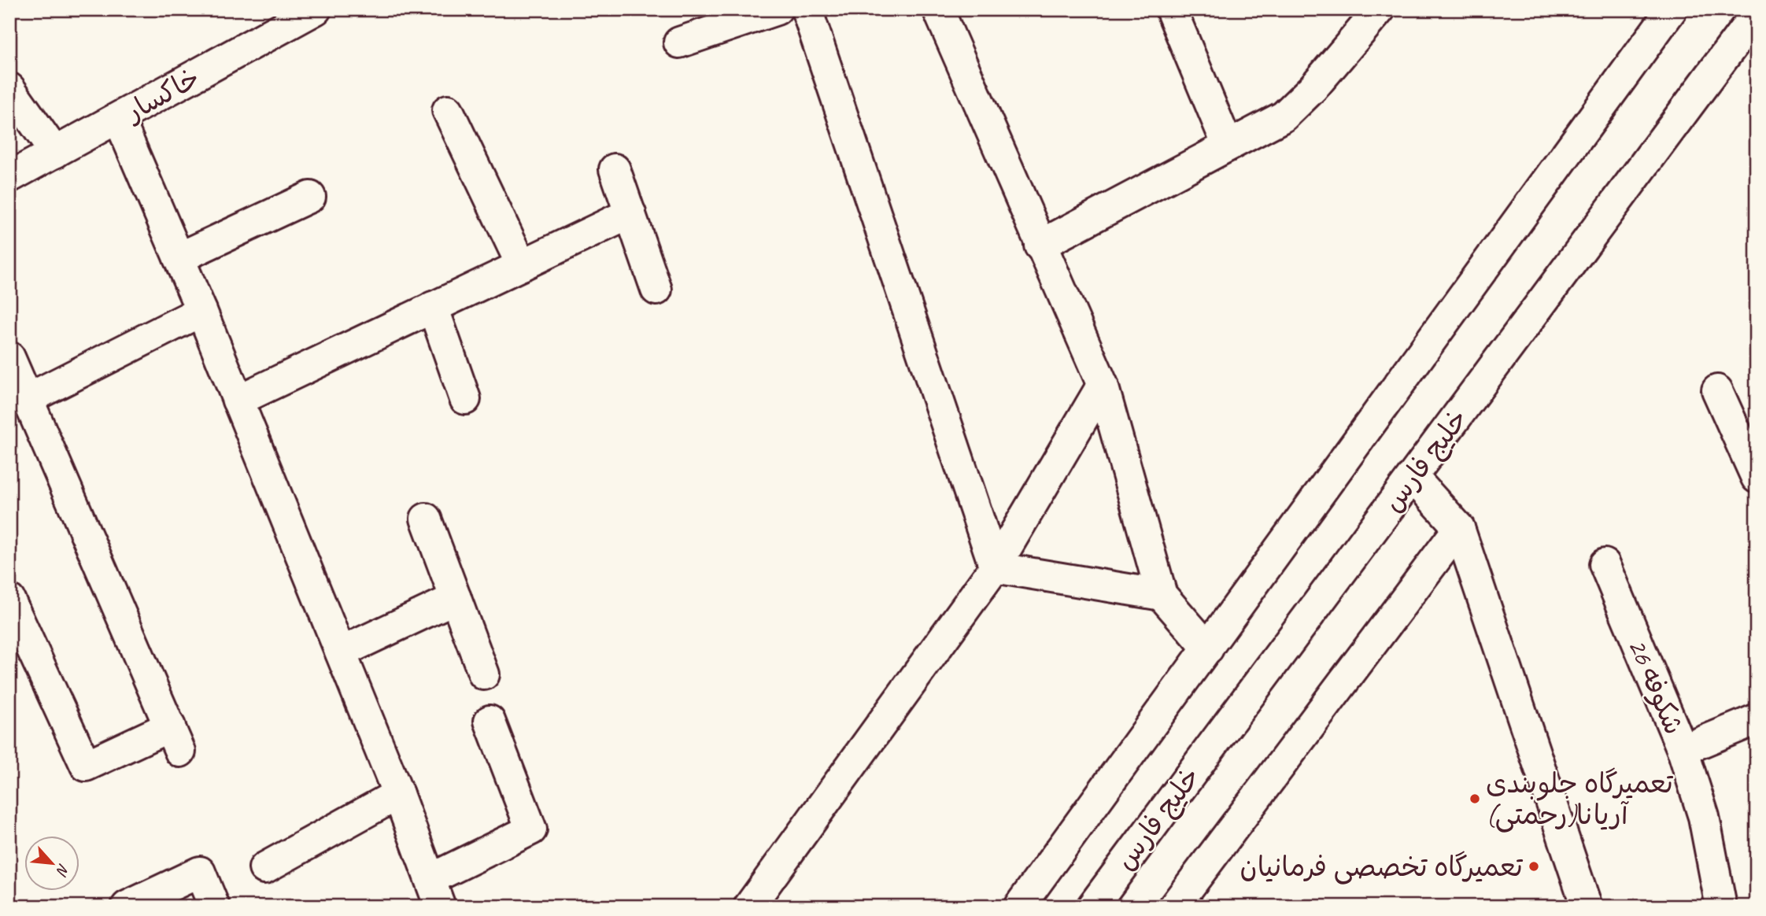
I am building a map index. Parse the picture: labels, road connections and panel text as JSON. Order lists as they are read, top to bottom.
{
  "streets": {
    "main road": ["خاکسار", "خلیج فارس", "شکوفه 26"]
  },
  "places": ["تعمیرگاه جلوبندی آریانا(رحمتی)", "تعمیرگاه تخصصی فرمانیان"],
  "north": "bottom right"
}
